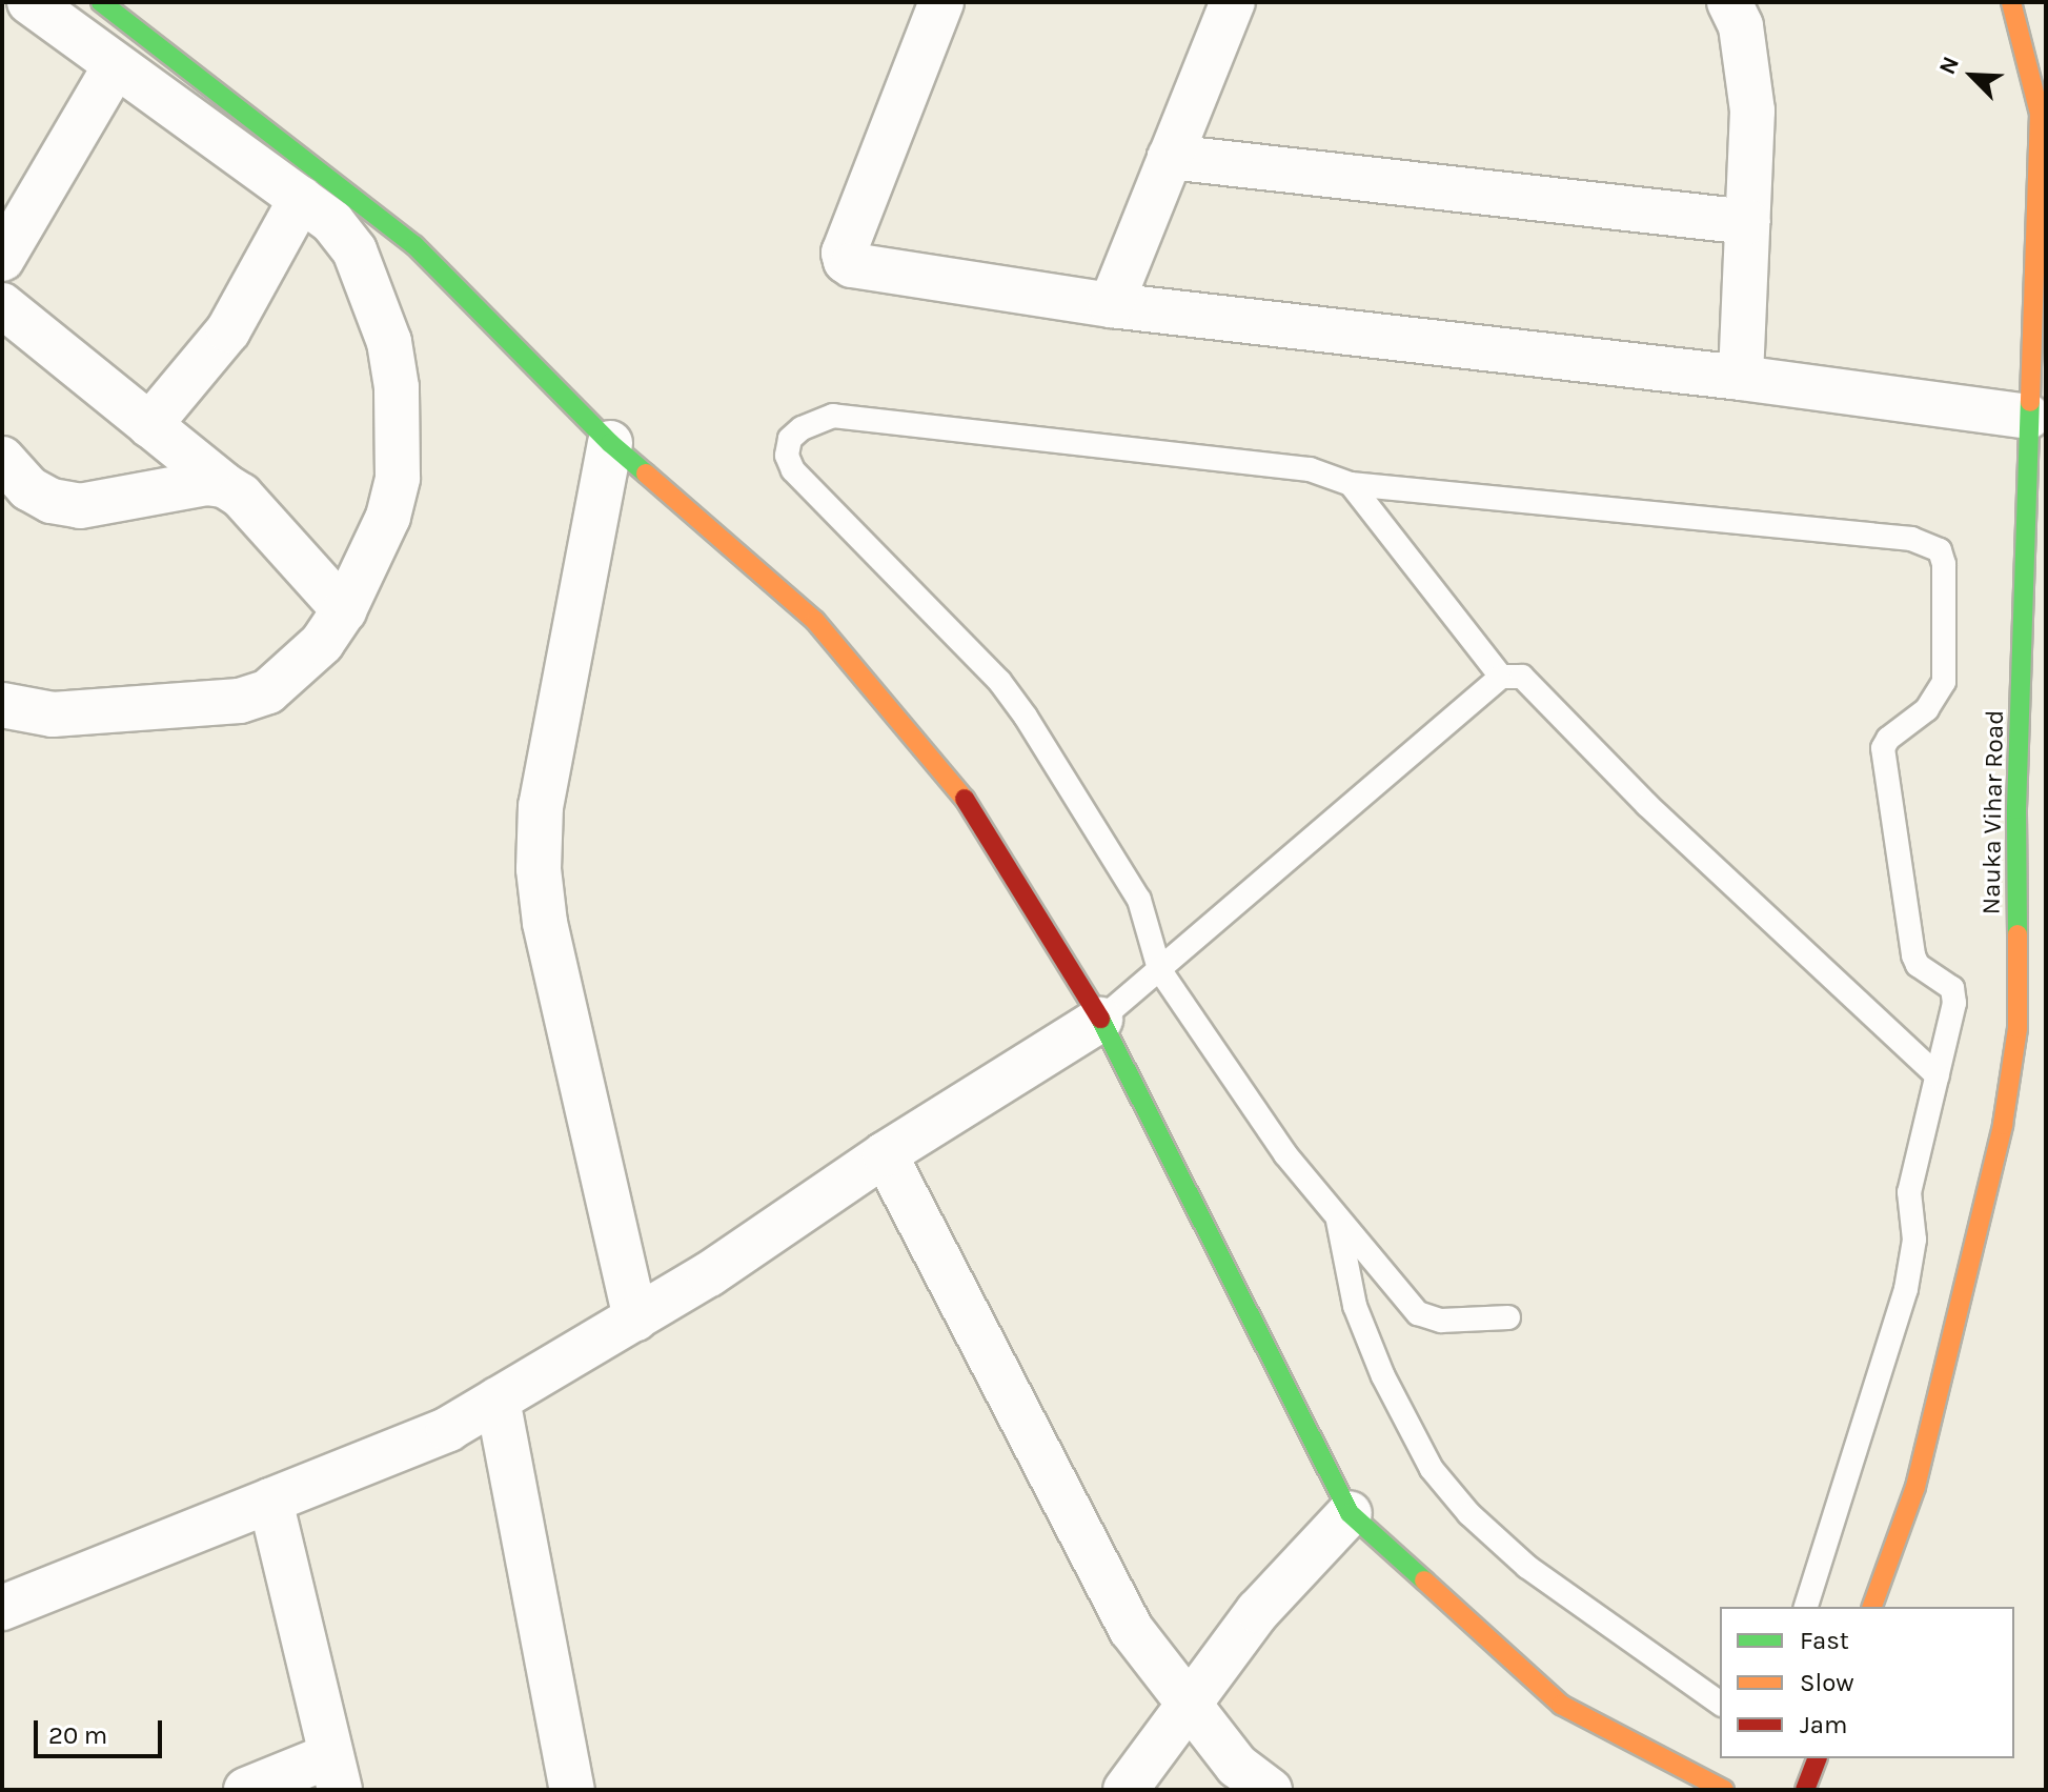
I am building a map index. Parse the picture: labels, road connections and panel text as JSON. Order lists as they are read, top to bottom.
{
  "streets": {
    "street": ["Nauka Vihar Road"]
  },
  "legend": ["Fast", "Slow", "Jam"],
  "scale_bar": "20 m",
  "north": "top left"
}
